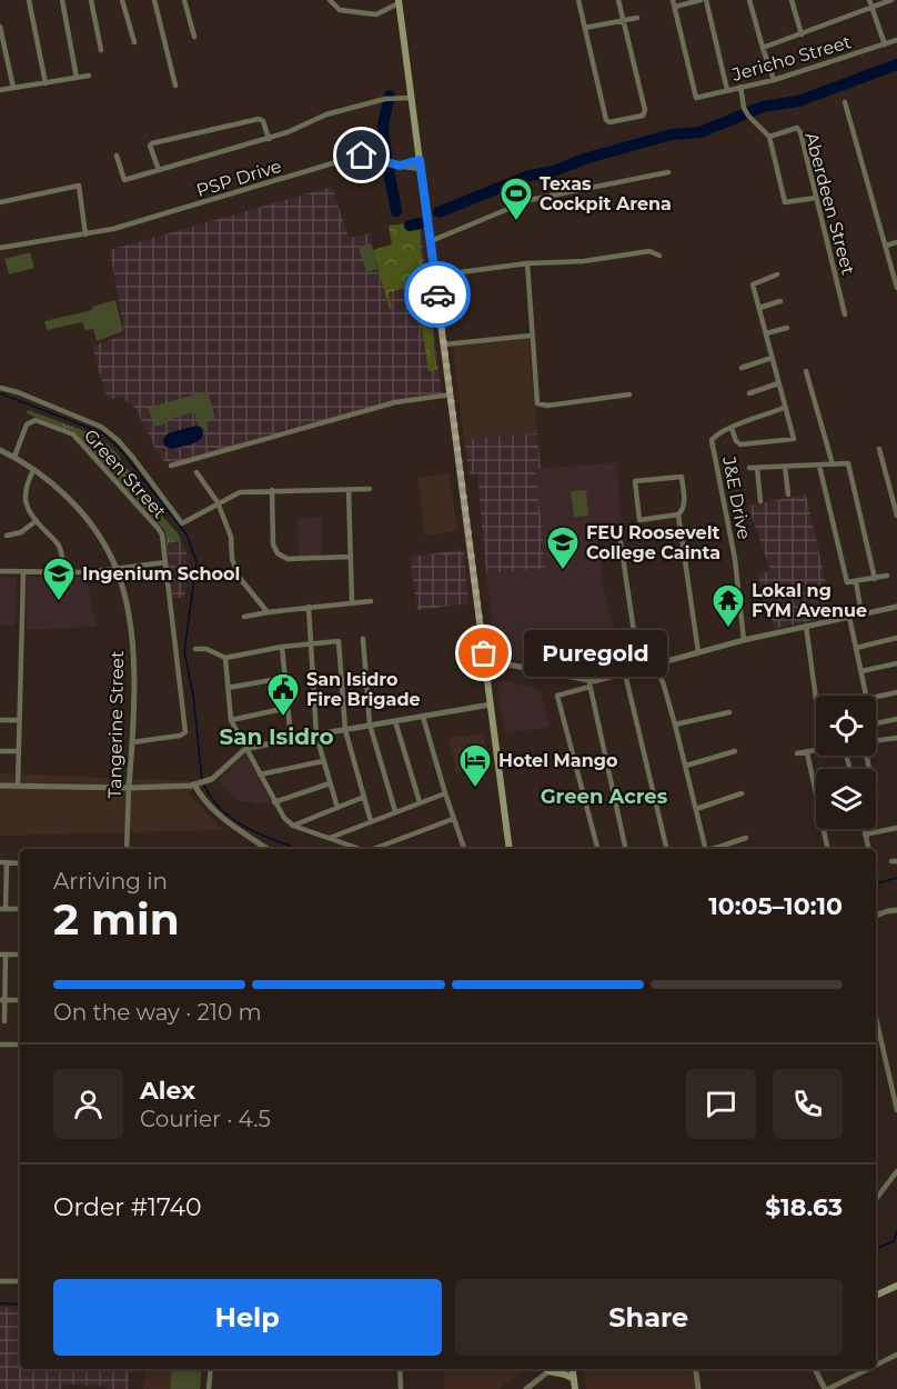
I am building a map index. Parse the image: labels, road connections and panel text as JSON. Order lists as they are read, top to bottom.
{
  "streets": {
    "street": [
      "Jericho Street",
      "PSP Drive",
      "Aberdeen Street",
      "Green Street",
      "J&E Drive",
      "Tangerine Street"
    ]
  },
  "crossings": [
    ["Green Street", "Tangerine Street"]
  ],
  "districts": ["San Isidro", "Green Acres"],
  "places": {
    "sports": ["Texas Cockpit Arena"],
    "school or university": ["FEU Roosevelt College Cainta", "Ingenium School"],
    "temple": ["Lokal ng FYM Avenue"],
    "other": ["Puregold"],
    "public building": ["San Isidro Fire Brigade"],
    "hotel": ["Hotel Mango"]
  },
  "page": {
    "bubble": "Puregold",
    "heading": ["2 min", "Arriving in", "10:05–10:10"],
    "panel": [
      "Alex",
      "Courier · 4.5",
      "Order #1740",
      "$18.63"
    ],
    "bar": "On the way · 210 m",
    "buttons": ["Help", "Share"]
  }
}
